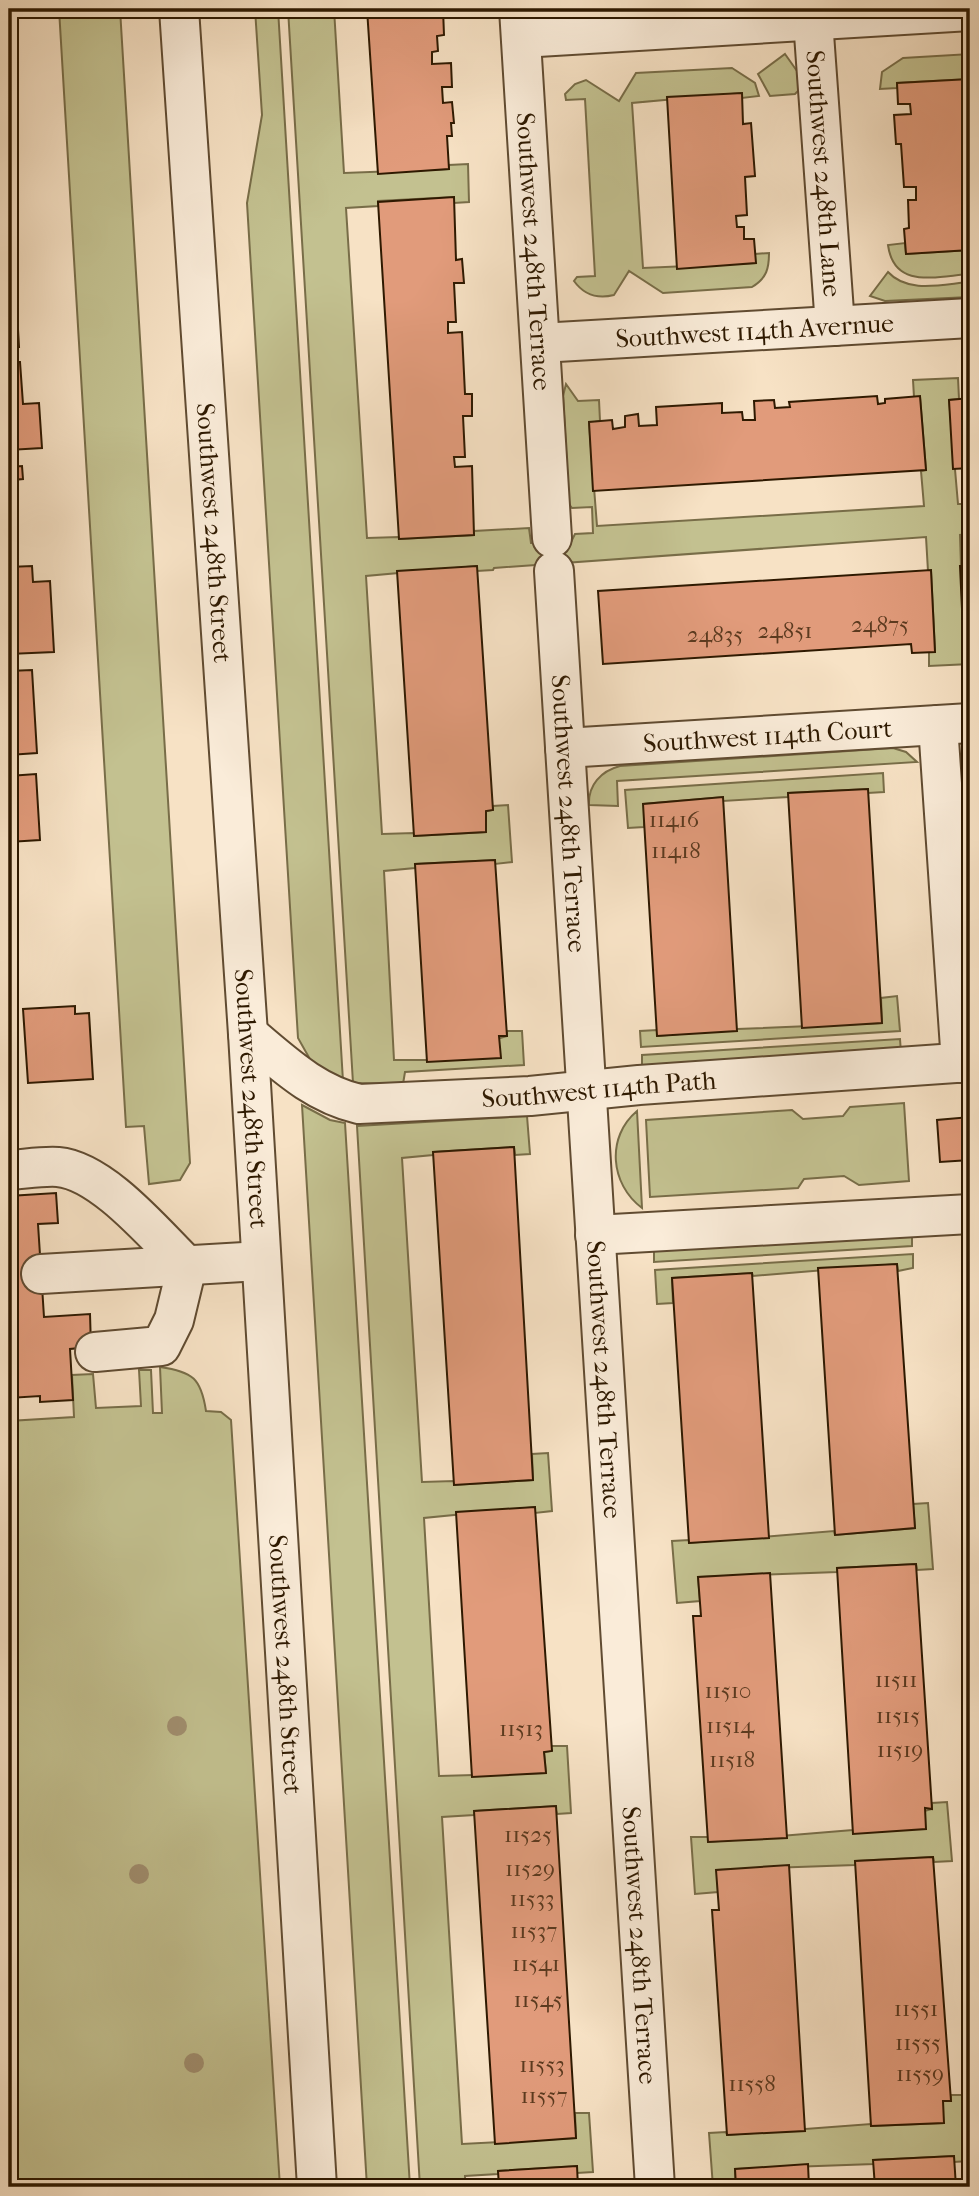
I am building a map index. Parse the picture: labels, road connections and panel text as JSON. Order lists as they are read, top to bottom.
{
  "streets": {
    "street": [
      "Southwest 248th Lane",
      "Southwest 248th Terrace",
      "Southwest 114th Avernue",
      "Southwest 248th Street",
      "Southwest 114th Court",
      "Southwest 114th Path"
    ]
  },
  "crossings": [
    ["Southwest 248th Lane", "Southwest 114th Avernue"],
    ["Southwest 248th Terrace", "Southwest 114th Avernue"],
    ["Southwest 248th Terrace", "Southwest 114th Court"],
    ["Southwest 248th Terrace", "Southwest 114th Path"],
    ["Southwest 248th Street", "Southwest 114th Path"]
  ],
  "house_numbers": [
    "24875",
    "24851",
    "24835",
    "11416",
    "11418",
    "11511",
    "11510",
    "11515",
    "11514",
    "11513",
    "11519",
    "11518",
    "11525",
    "11529",
    "11533",
    "11537",
    "11541",
    "11545",
    "11551",
    "11555",
    "11553",
    "11559",
    "11558",
    "11557"
  ]
}
